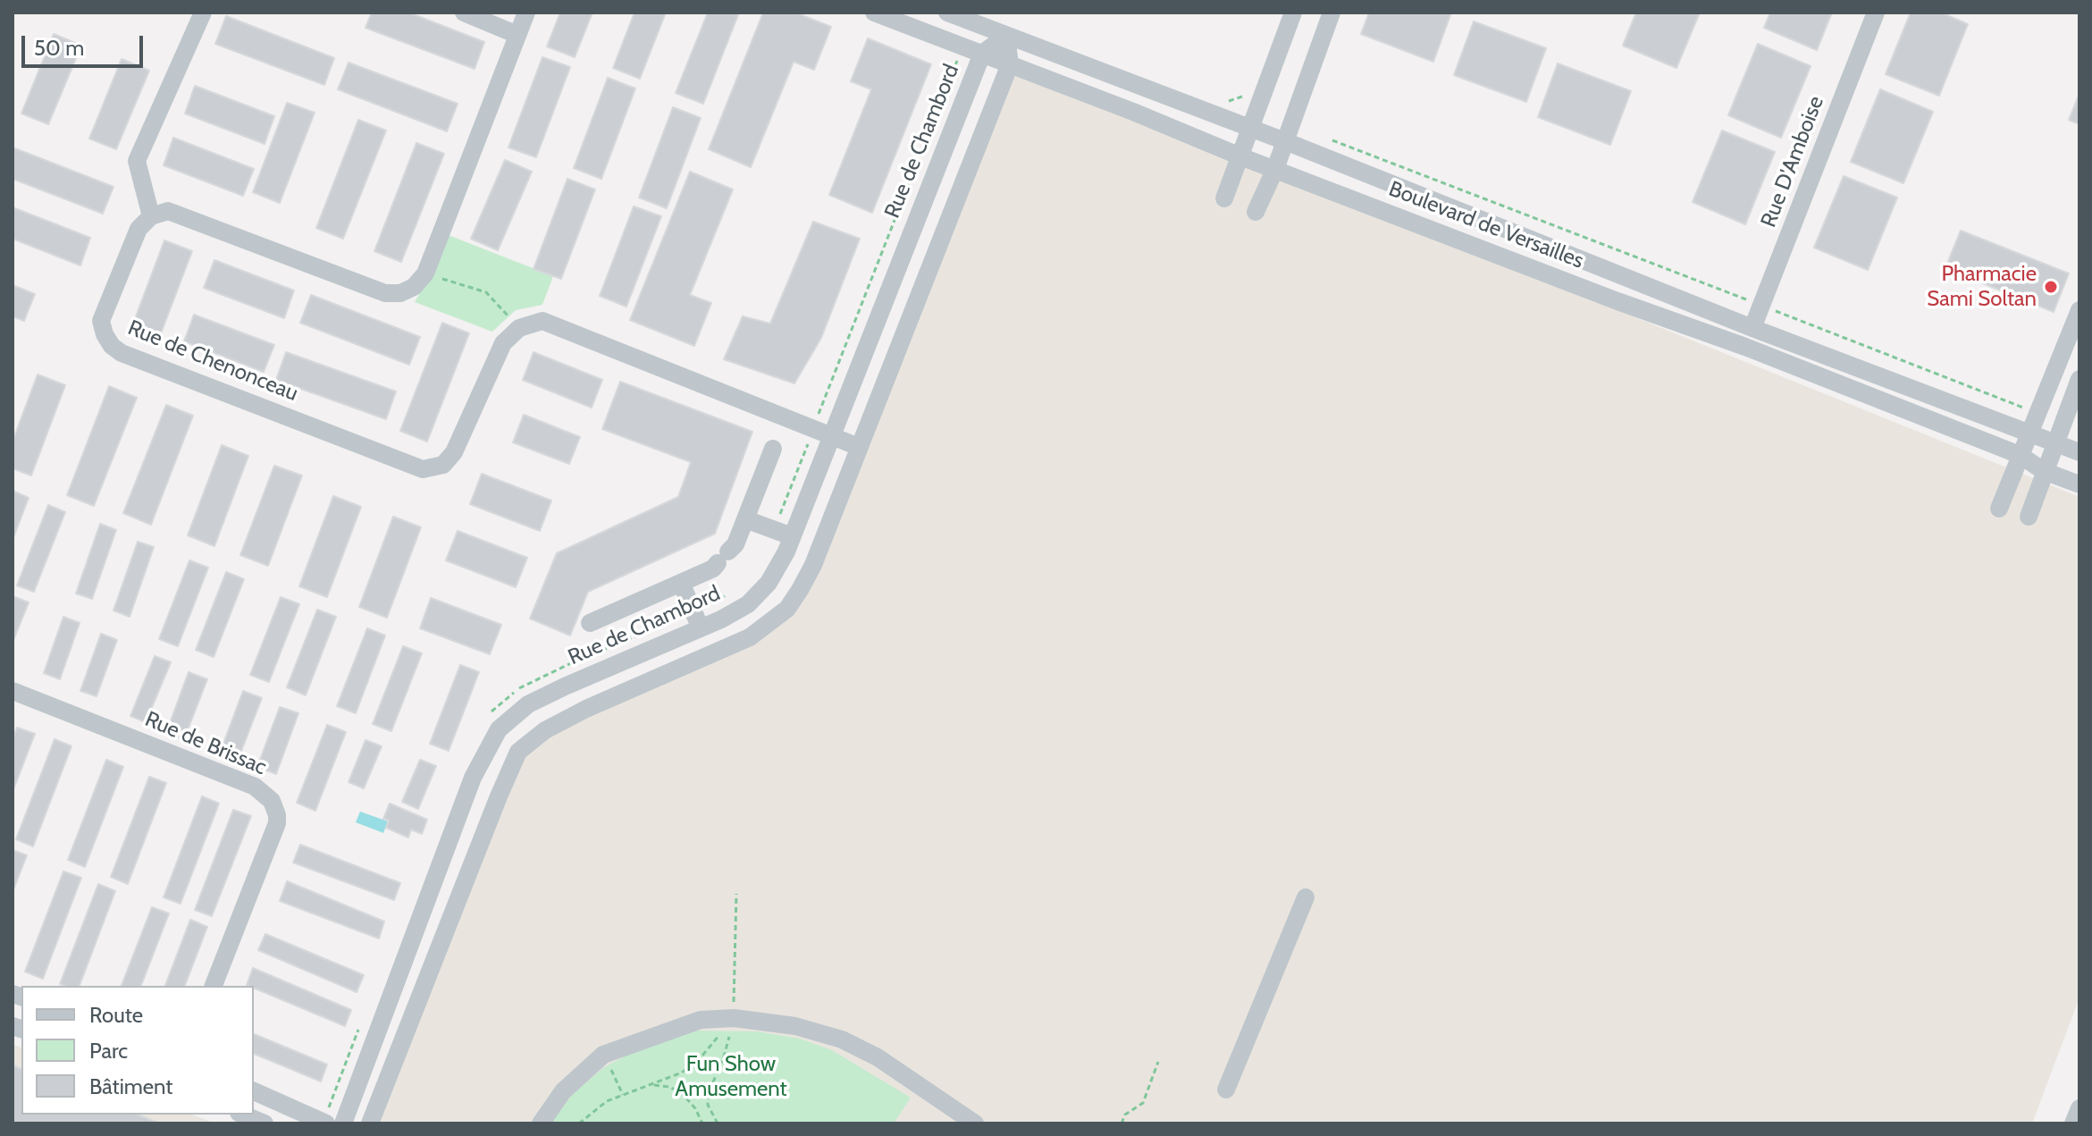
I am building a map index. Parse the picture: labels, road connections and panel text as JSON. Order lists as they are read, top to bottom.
{
  "streets": {
    "street": [
      "Rue de Chambord",
      "Rue D'Amboise",
      "Boulevard de Versailles",
      "Rue de Chenonceau",
      "Rue de Brissac"
    ]
  },
  "crossings": [
    ["Rue de Chambord", "Boulevard de Versailles"],
    ["Rue D'Amboise", "Boulevard de Versailles"]
  ],
  "parks": ["Fun Show Amusement"],
  "places": ["Pharmacie Sami Soltan"],
  "legend": ["Route", "Parc", "Bâtiment"],
  "scale_bar": "50 m"
}
